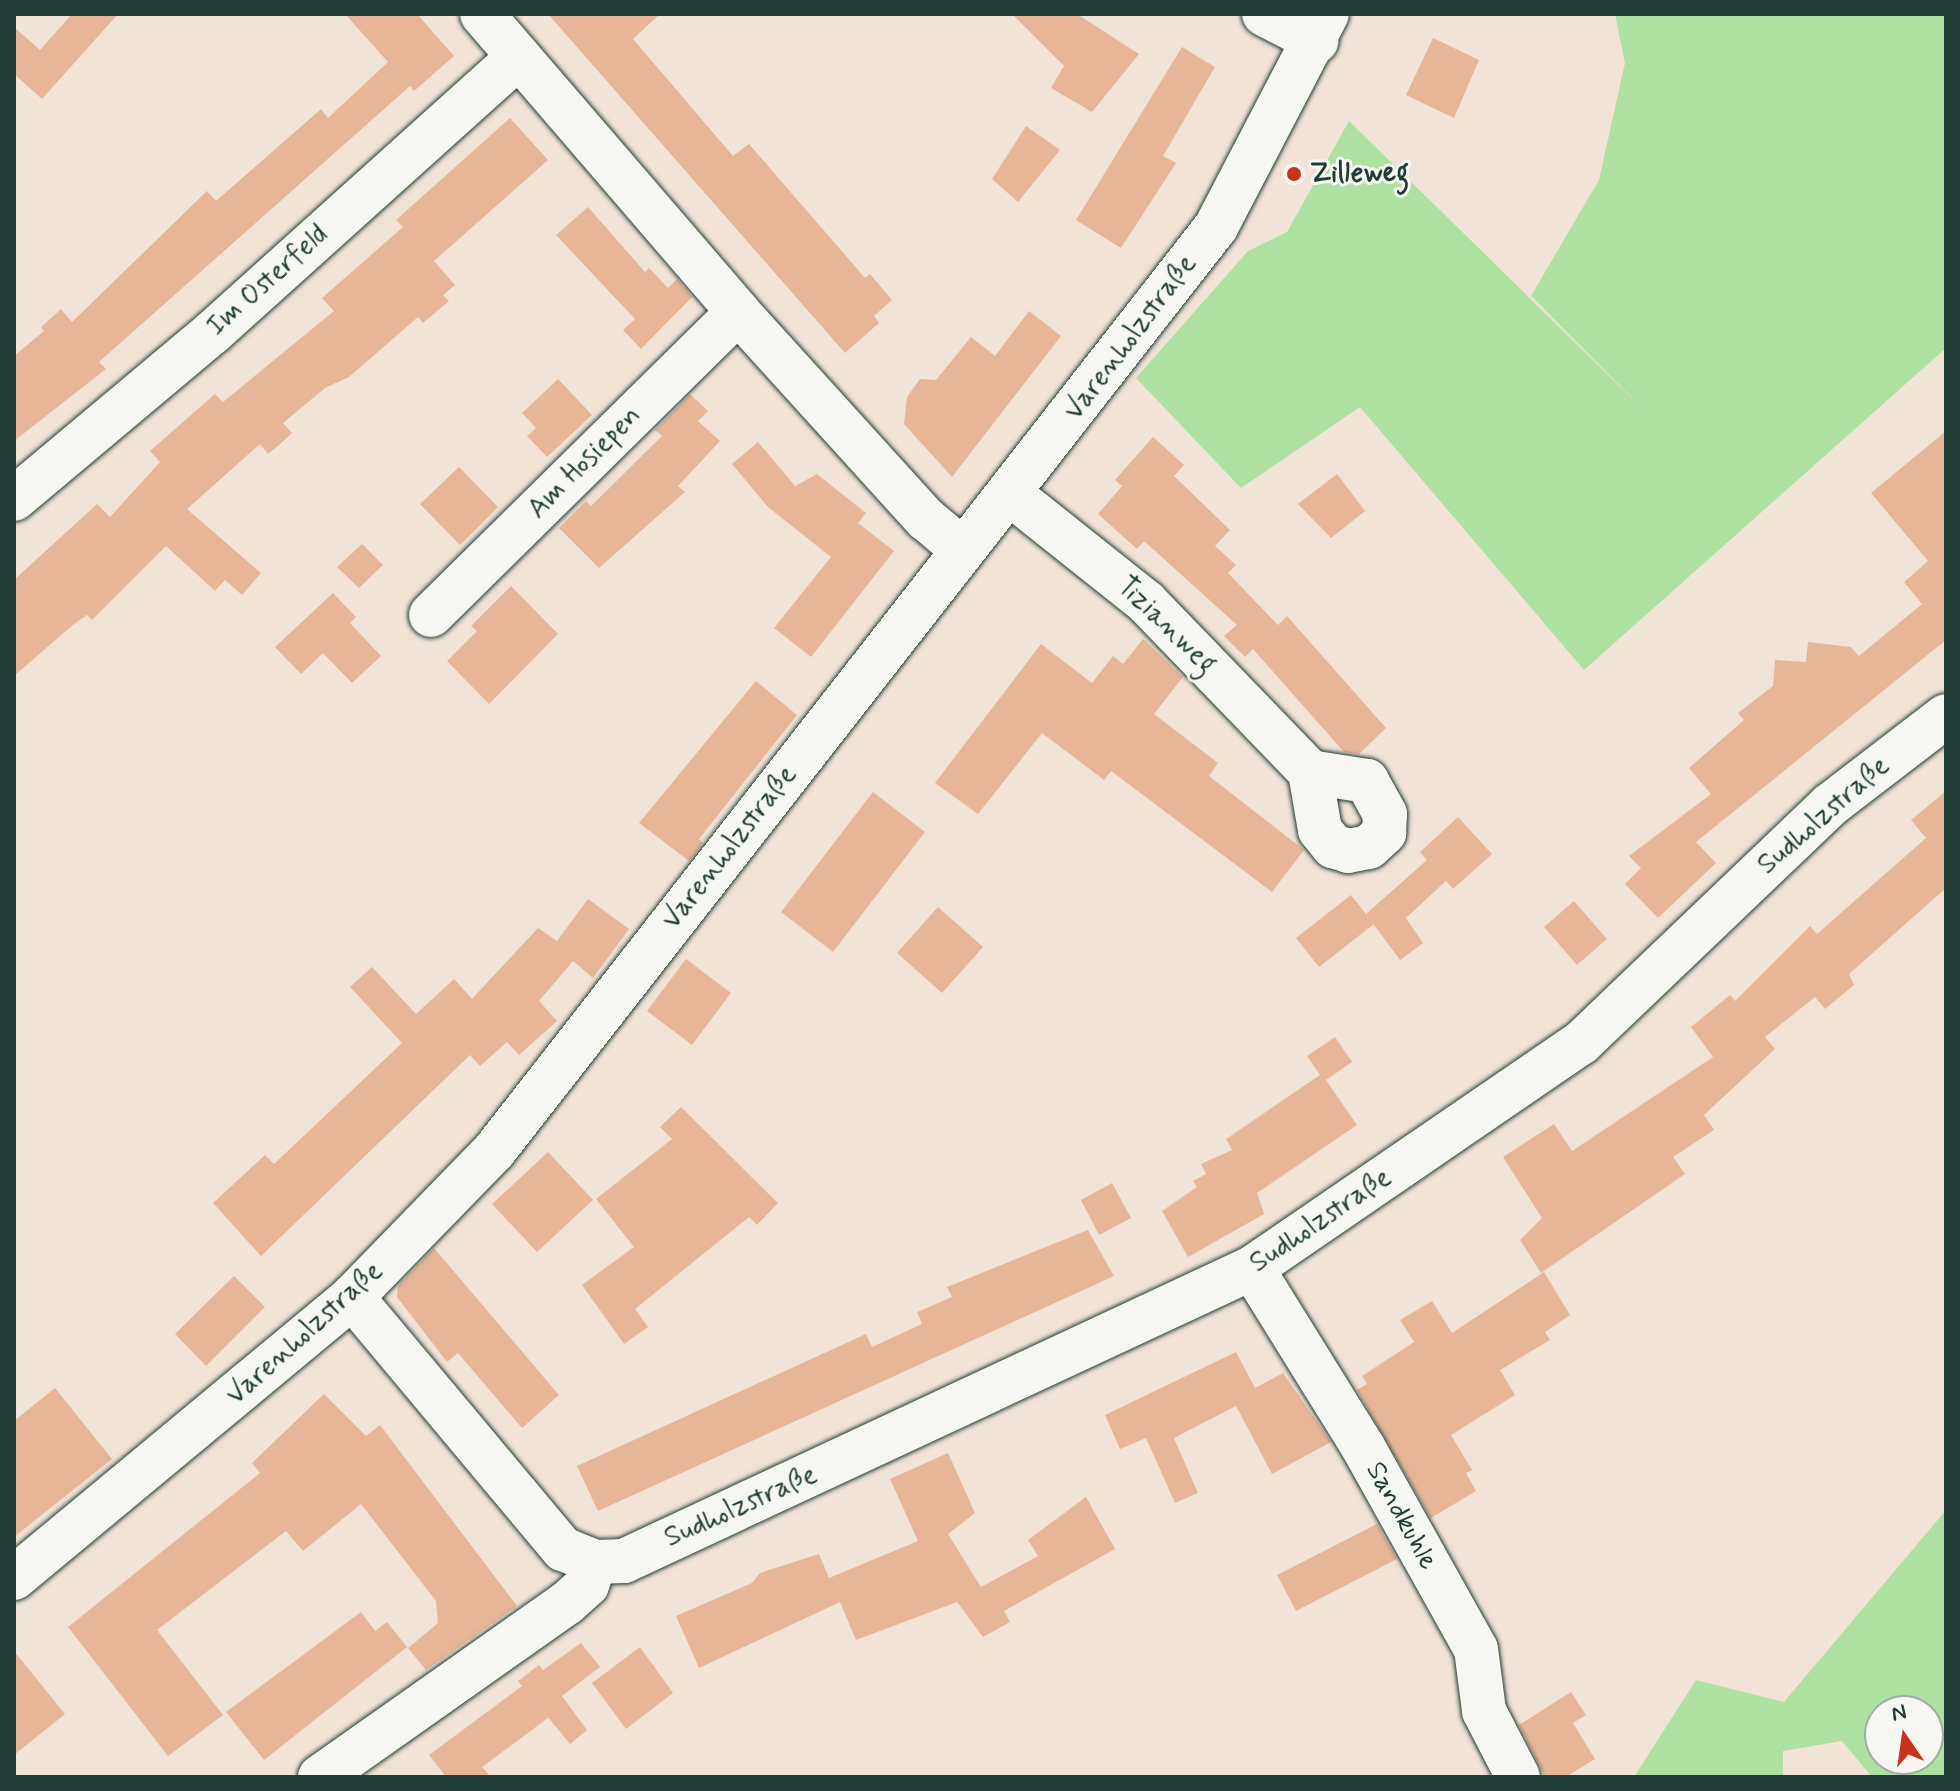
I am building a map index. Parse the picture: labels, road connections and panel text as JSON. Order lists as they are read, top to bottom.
{
  "streets": {
    "street": [
      "Im Osterfeld",
      "Varenholzstraße",
      "Am Hosiepen",
      "Tizianweg",
      "Sudholzstraße",
      "Sandkuhle"
    ]
  },
  "crossings": [
    ["Varenholzstraße", "Tizianweg"],
    ["Sudholzstraße", "Sandkuhle"]
  ],
  "places": ["Zilleweg"],
  "north": "top"
}
